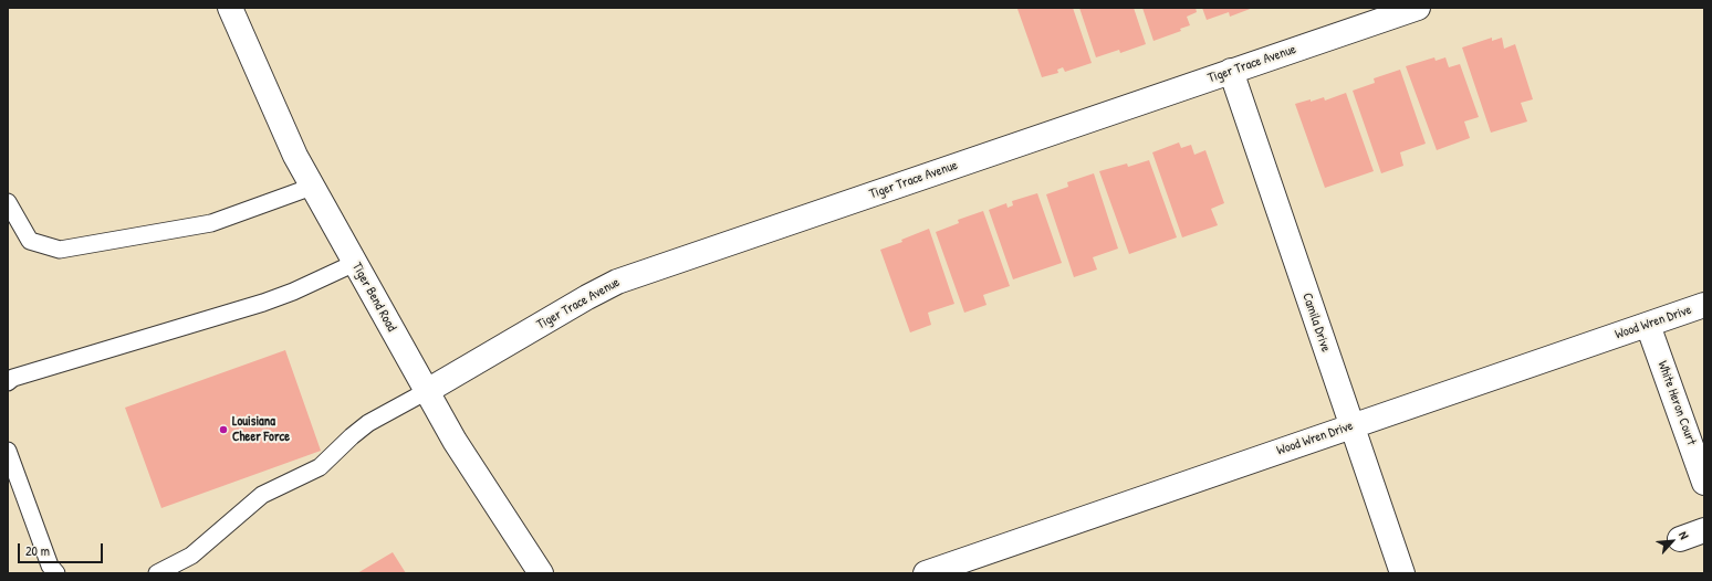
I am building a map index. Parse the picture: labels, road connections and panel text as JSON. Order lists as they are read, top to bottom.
{
  "streets": {
    "street": [
      "Tiger Trace Avenue",
      "Tiger Bend Road",
      "Camila Drive",
      "Wood Wren Drive",
      "White Heron Court"
    ]
  },
  "crossings": [
    ["Tiger Trace Avenue", "Tiger Bend Road"],
    ["Tiger Trace Avenue", "Camila Drive"],
    ["Camila Drive", "Wood Wren Drive"],
    ["Wood Wren Drive", "White Heron Court"]
  ],
  "places": ["Louisiana Cheer Force"],
  "scale_bar": "20 m",
  "north": "top right"
}
